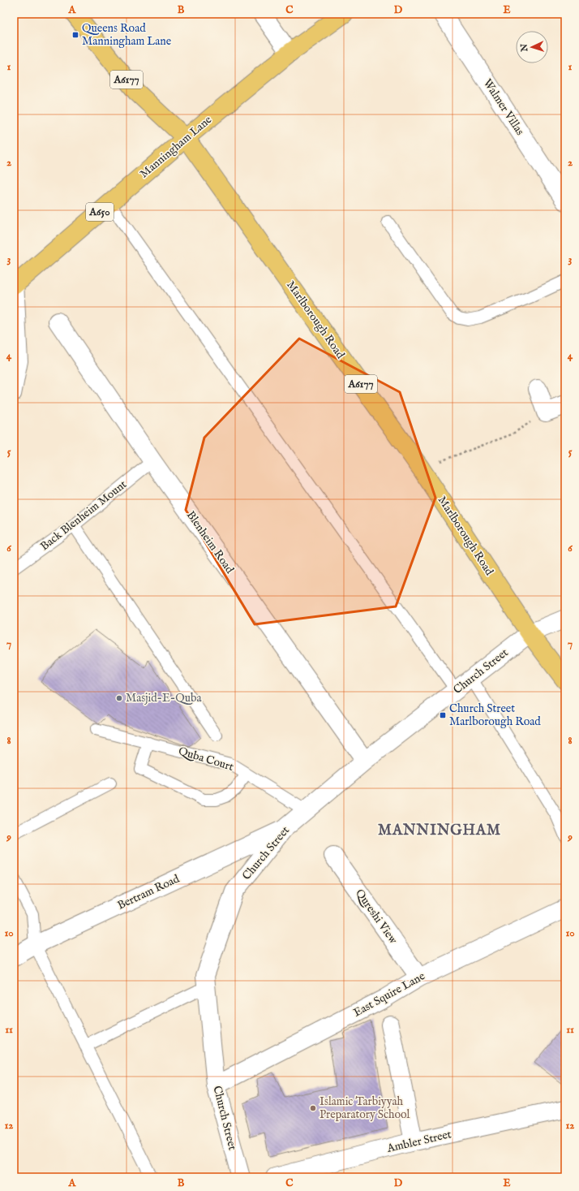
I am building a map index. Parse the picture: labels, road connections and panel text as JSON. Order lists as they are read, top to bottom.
{
  "streets": {
    "main road": [
      "A6177",
      "Manningham Lane",
      "A650",
      "Marlborough Road"
    ],
    "street": [
      "Walmer Villas",
      "Blenheim Road",
      "Church Street",
      "Bertram Road",
      "Qureshi View",
      "East Squire Lane",
      "Ambler Street"
    ],
    "lane": ["Back Blenheim Mount", "Quba Court"]
  },
  "crossings": [
    ["A6177", "Manningham Lane"],
    ["A6177", "Marlborough Road"],
    ["A6177", "Church Street"],
    ["Manningham Lane", "Marlborough Road"],
    ["Marlborough Road", "Church Street"],
    ["Back Blenheim Mount", "Blenheim Road"],
    ["Blenheim Road", "Church Street"],
    ["Church Street", "Quba Court"],
    ["Church Street", "Bertram Road"],
    ["Church Street", "East Squire Lane"],
    ["Qureshi View", "East Squire Lane"]
  ],
  "districts": ["MANNINGHAM"],
  "places": {
    "transit": ["Queens Road Manningham Lane", "Church Street Marlborough Road"],
    "other": ["Masjid-E-Quba", "Islamic Tarbiyyah Preparatory School"]
  },
  "north": "left",
  "grid": {
    "columns": [
      "A",
      "B",
      "C",
      "D",
      "E"
    ],
    "rows": [
      "1",
      "2",
      "3",
      "4",
      "5",
      "6",
      "7",
      "8",
      "9",
      "10",
      "11",
      "12"
    ]
  }
}
